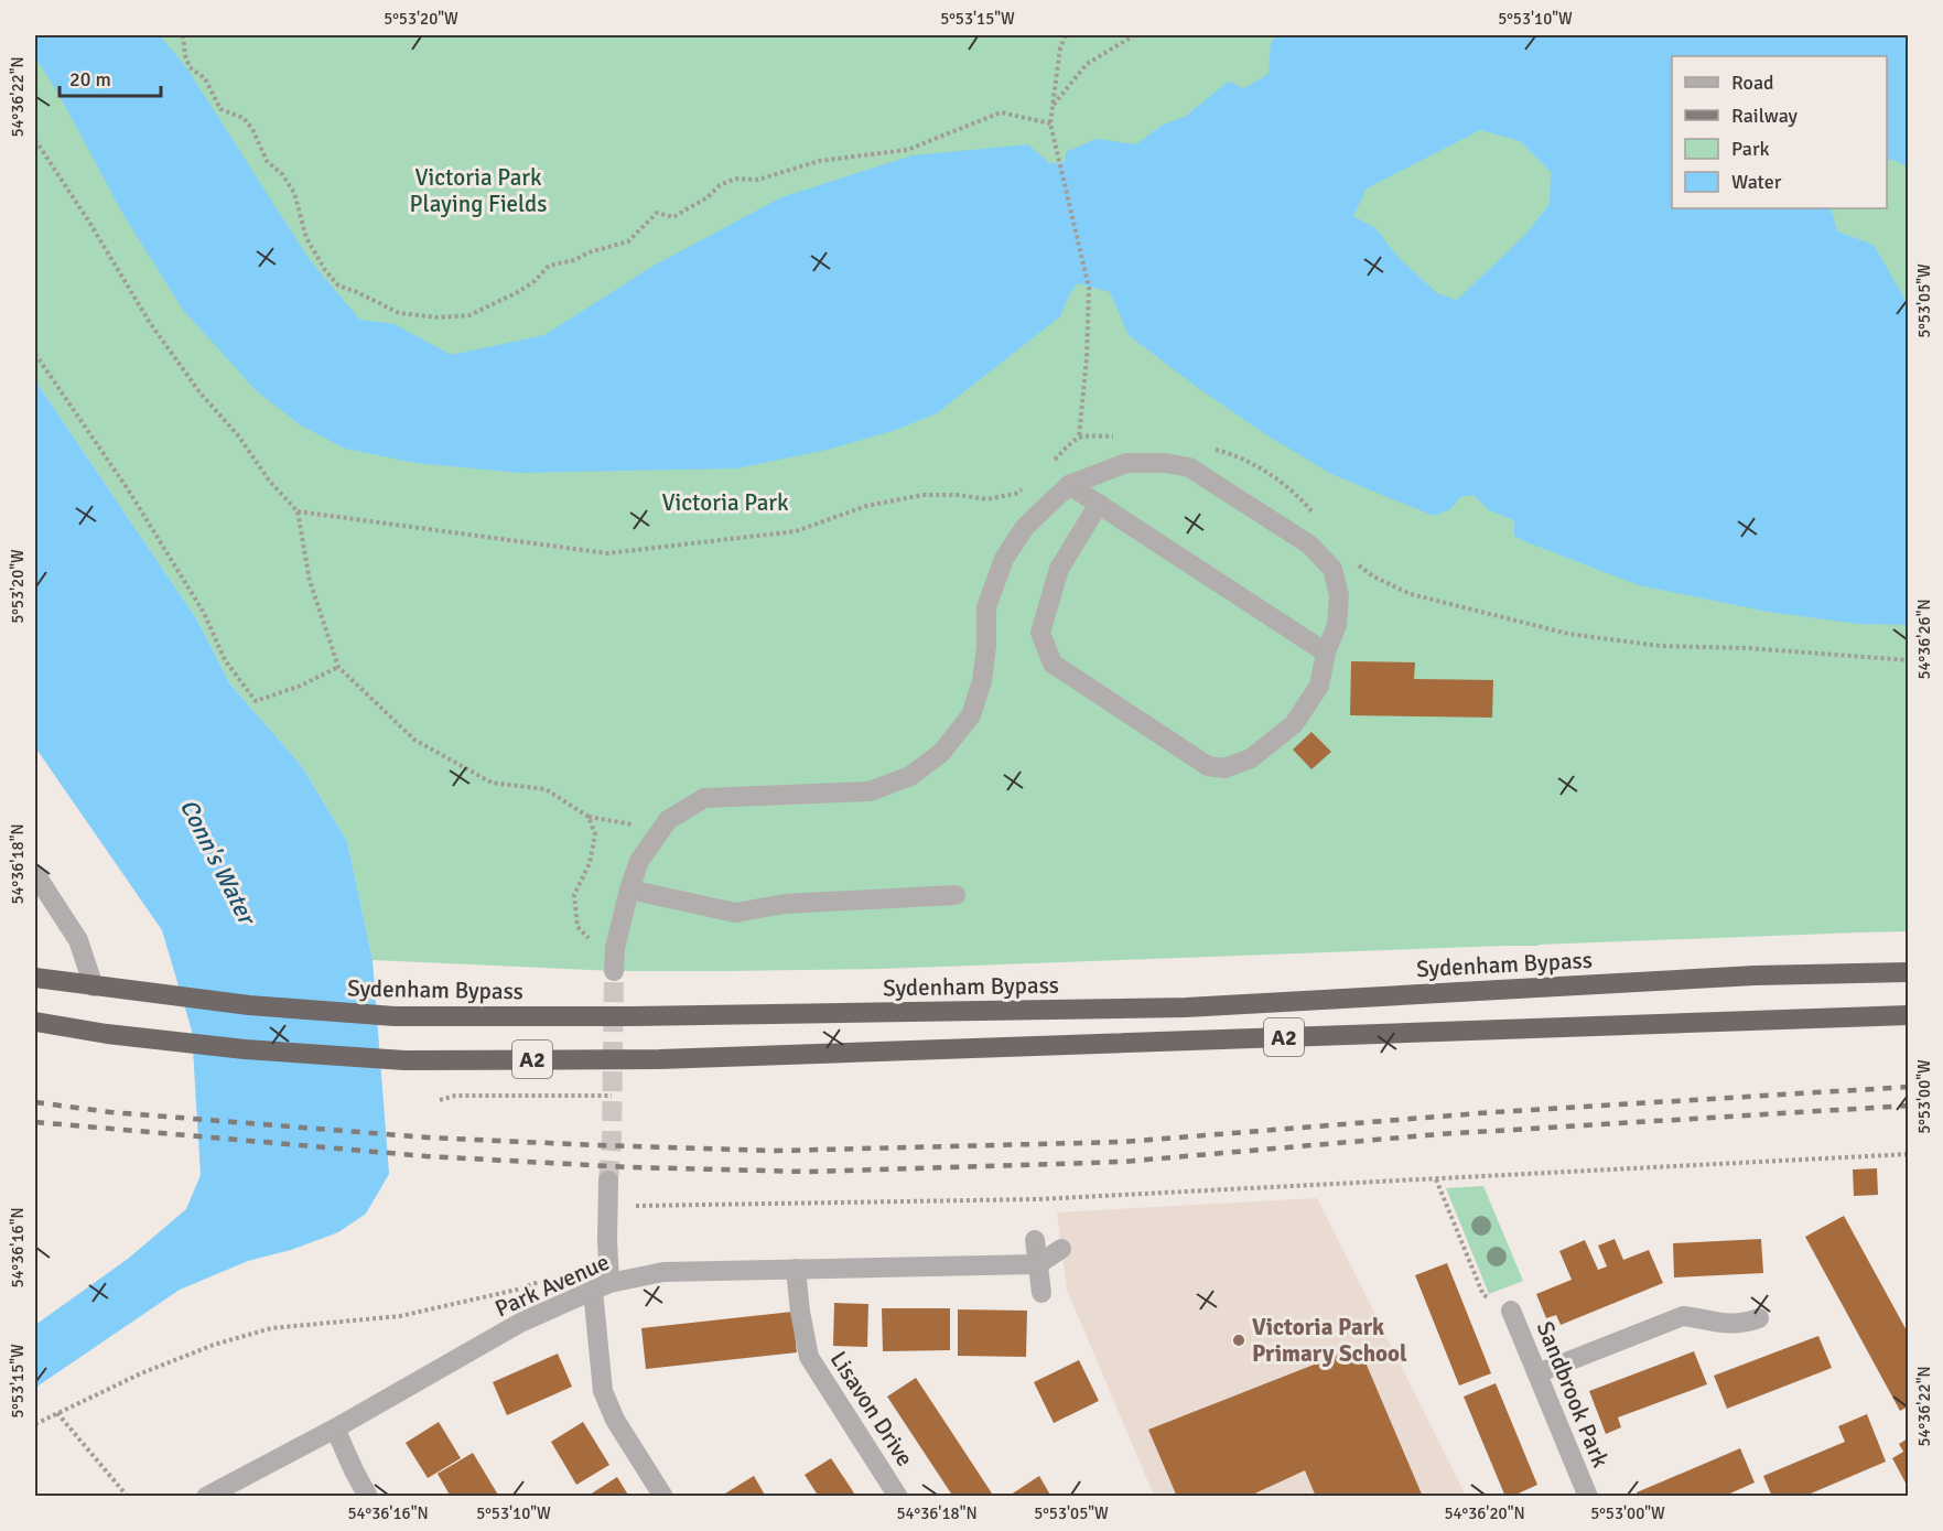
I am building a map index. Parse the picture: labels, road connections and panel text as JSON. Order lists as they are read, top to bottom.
{
  "streets": {
    "highway": ["Sydenham Bypass", "A2"],
    "street": ["Park Avenue", "Sandbrook Park", "Lisavon Drive"]
  },
  "crossings": [
    ["Park Avenue", "Lisavon Drive"]
  ],
  "water": ["Conn's Water"],
  "parks": ["Victoria Park Playing Fields", "Victoria Park"],
  "places": ["Victoria Park Primary School"],
  "legend": [
    "Road",
    "Railway",
    "Park",
    "Water"
  ],
  "scale_bar": "20 m",
  "coordinates": [
    "5°53'20\"W",
    "5°53'15\"W",
    "5°53'10\"W",
    "54°36'22\"N",
    "5°53'05\"W",
    "54°36'26\"N",
    "54°36'18\"N",
    "5°53'00\"W",
    "54°36'16\"N",
    "54°36'20\"N"
  ]
}
